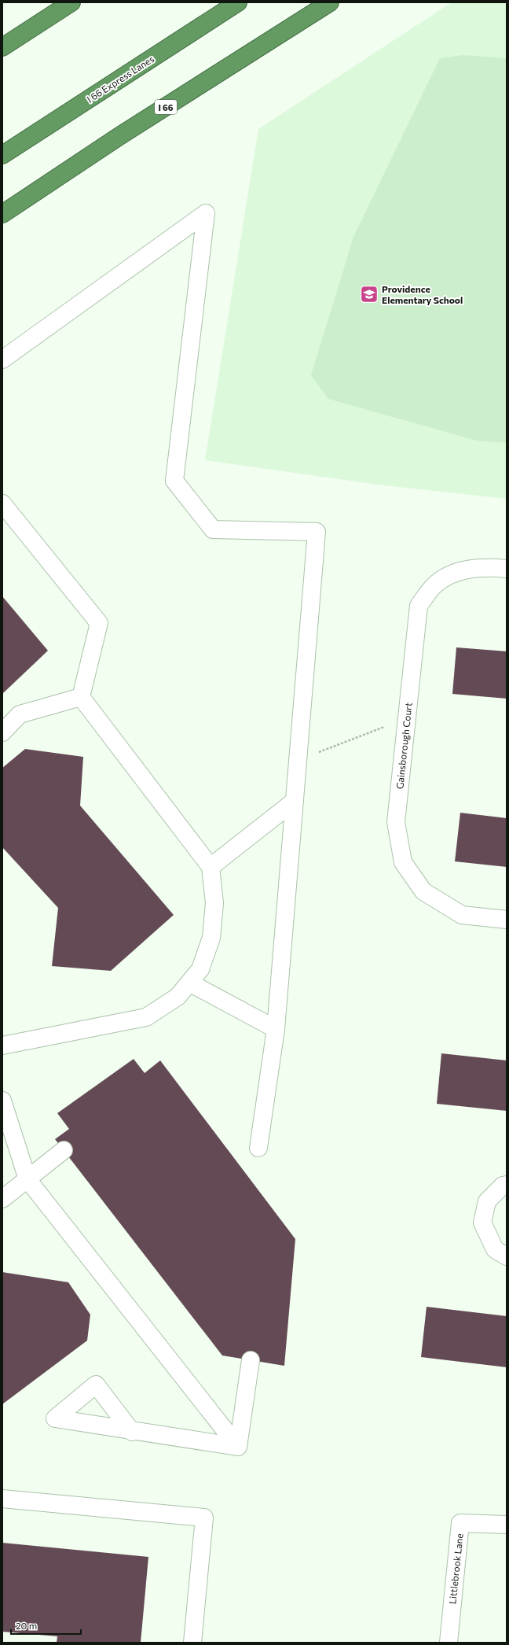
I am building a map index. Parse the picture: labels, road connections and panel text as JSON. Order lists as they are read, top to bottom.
{
  "streets": {
    "highway": ["I 66 Express Lanes", "I 66"],
    "street": ["Gainsborough Court", "Littlebrook Lane"]
  },
  "places": {
    "school or university": ["Providence Elementary School"]
  },
  "scale_bar": "20 m"
}
